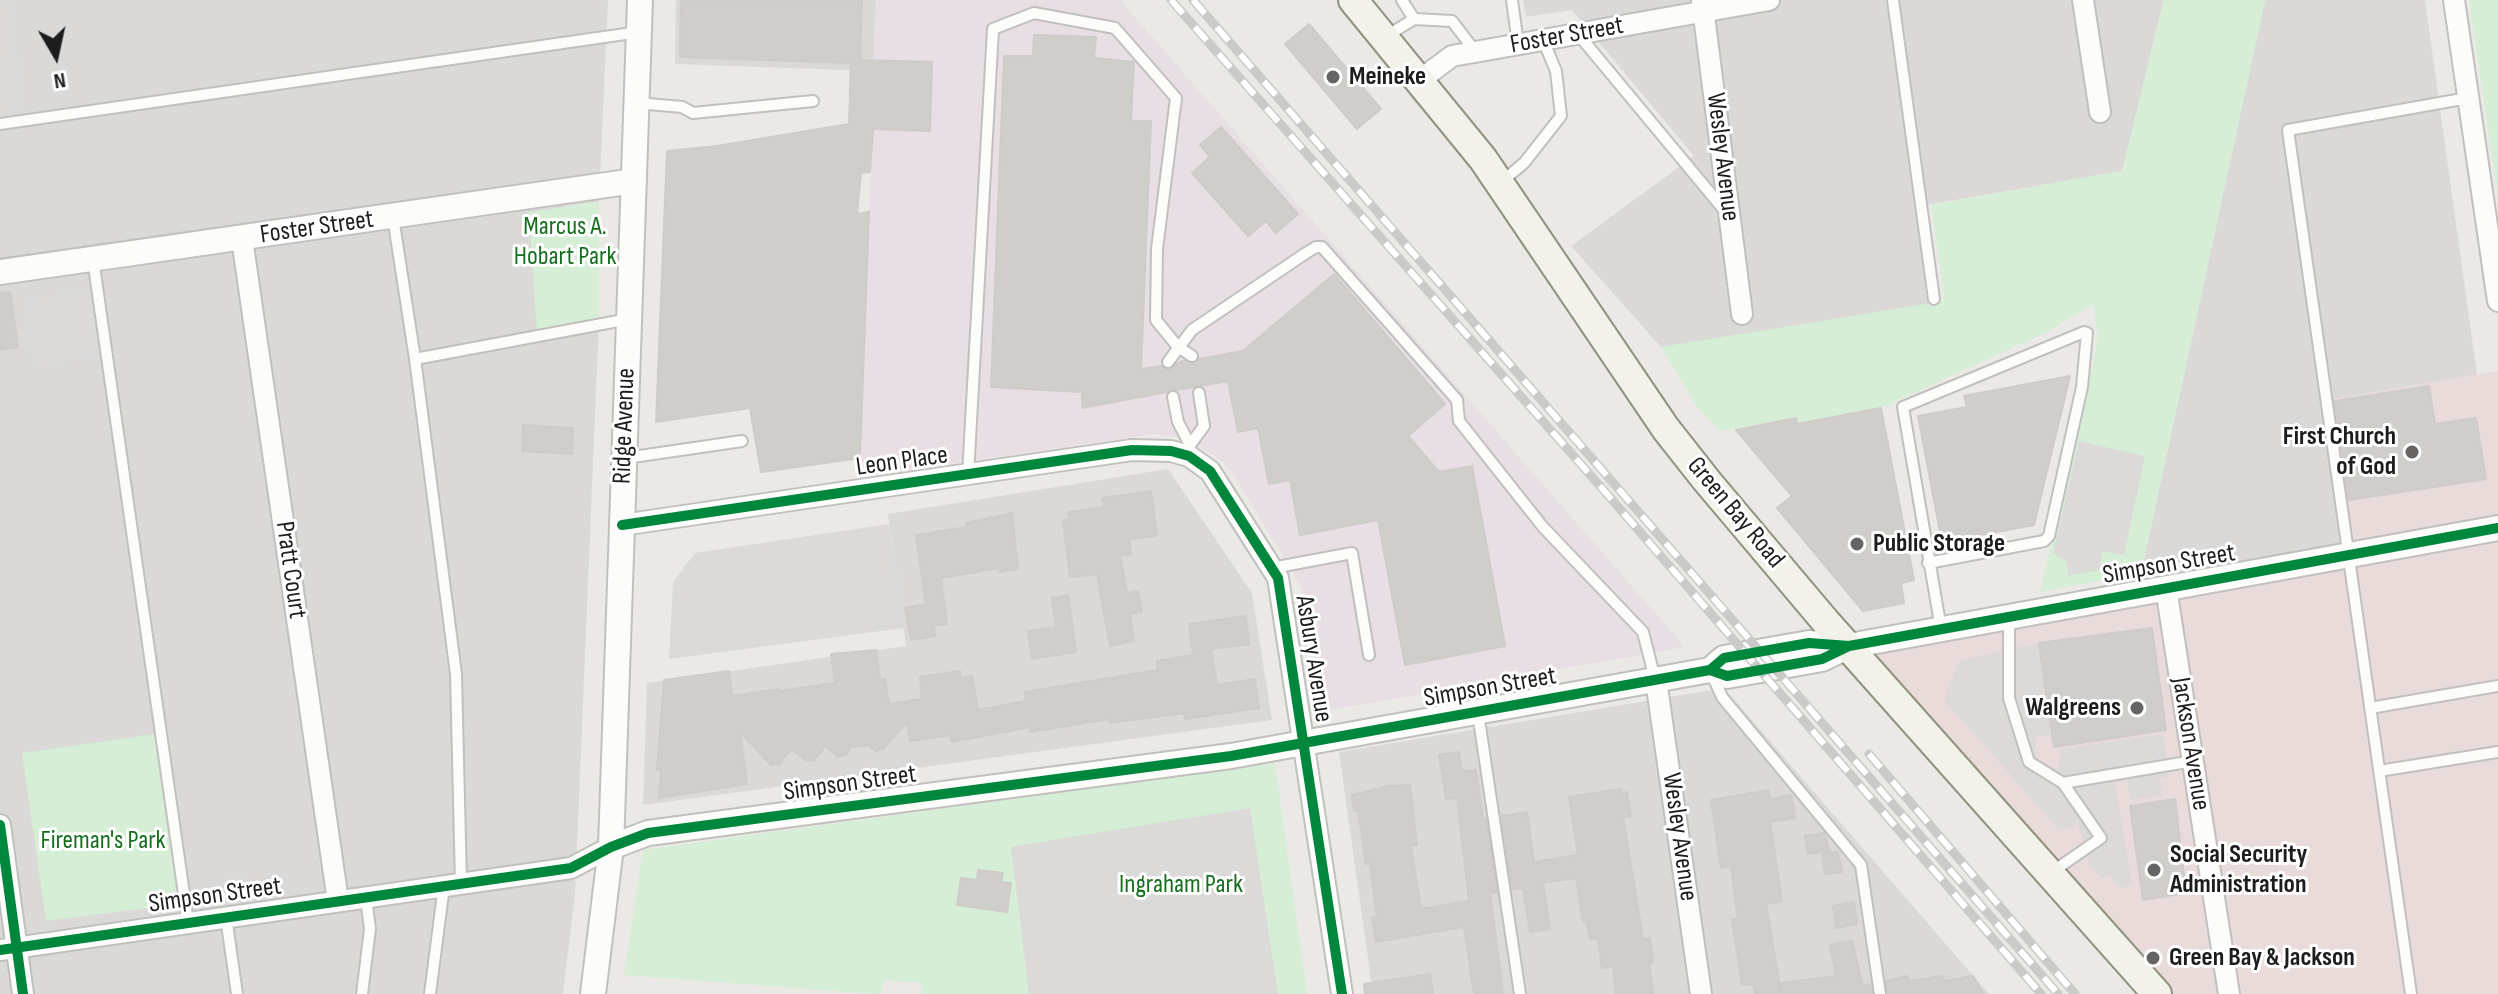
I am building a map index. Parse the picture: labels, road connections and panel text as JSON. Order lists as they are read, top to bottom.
{
  "streets": {
    "main road": ["Green Bay Road"],
    "street": [
      "Foster Street",
      "Wesley Avenue",
      "Ridge Avenue",
      "Leon Place",
      "Simpson Street",
      "Pratt Court",
      "Asbury Avenue",
      "Jackson Avenue"
    ]
  },
  "crossings": [
    ["Foster Street", "Wesley Avenue"],
    ["Foster Street", "Ridge Avenue"],
    ["Foster Street", "Green Bay Road"],
    ["Foster Street", "Pratt Court"],
    ["Wesley Avenue", "Simpson Street"],
    ["Ridge Avenue", "Leon Place"],
    ["Ridge Avenue", "Simpson Street"],
    ["Leon Place", "Asbury Avenue"],
    ["Green Bay Road", "Simpson Street"],
    ["Simpson Street", "Pratt Court"],
    ["Simpson Street", "Asbury Avenue"],
    ["Simpson Street", "Jackson Avenue"]
  ],
  "parks": ["Marcus A. Hobart Park", "Fireman's Park", "Ingraham Park"],
  "places": [
    "Meineke",
    "First Church of God",
    "Public Storage",
    "Walgreens",
    "Social Security Administration",
    "Green Bay & Jackson"
  ],
  "north": "bottom"
}
